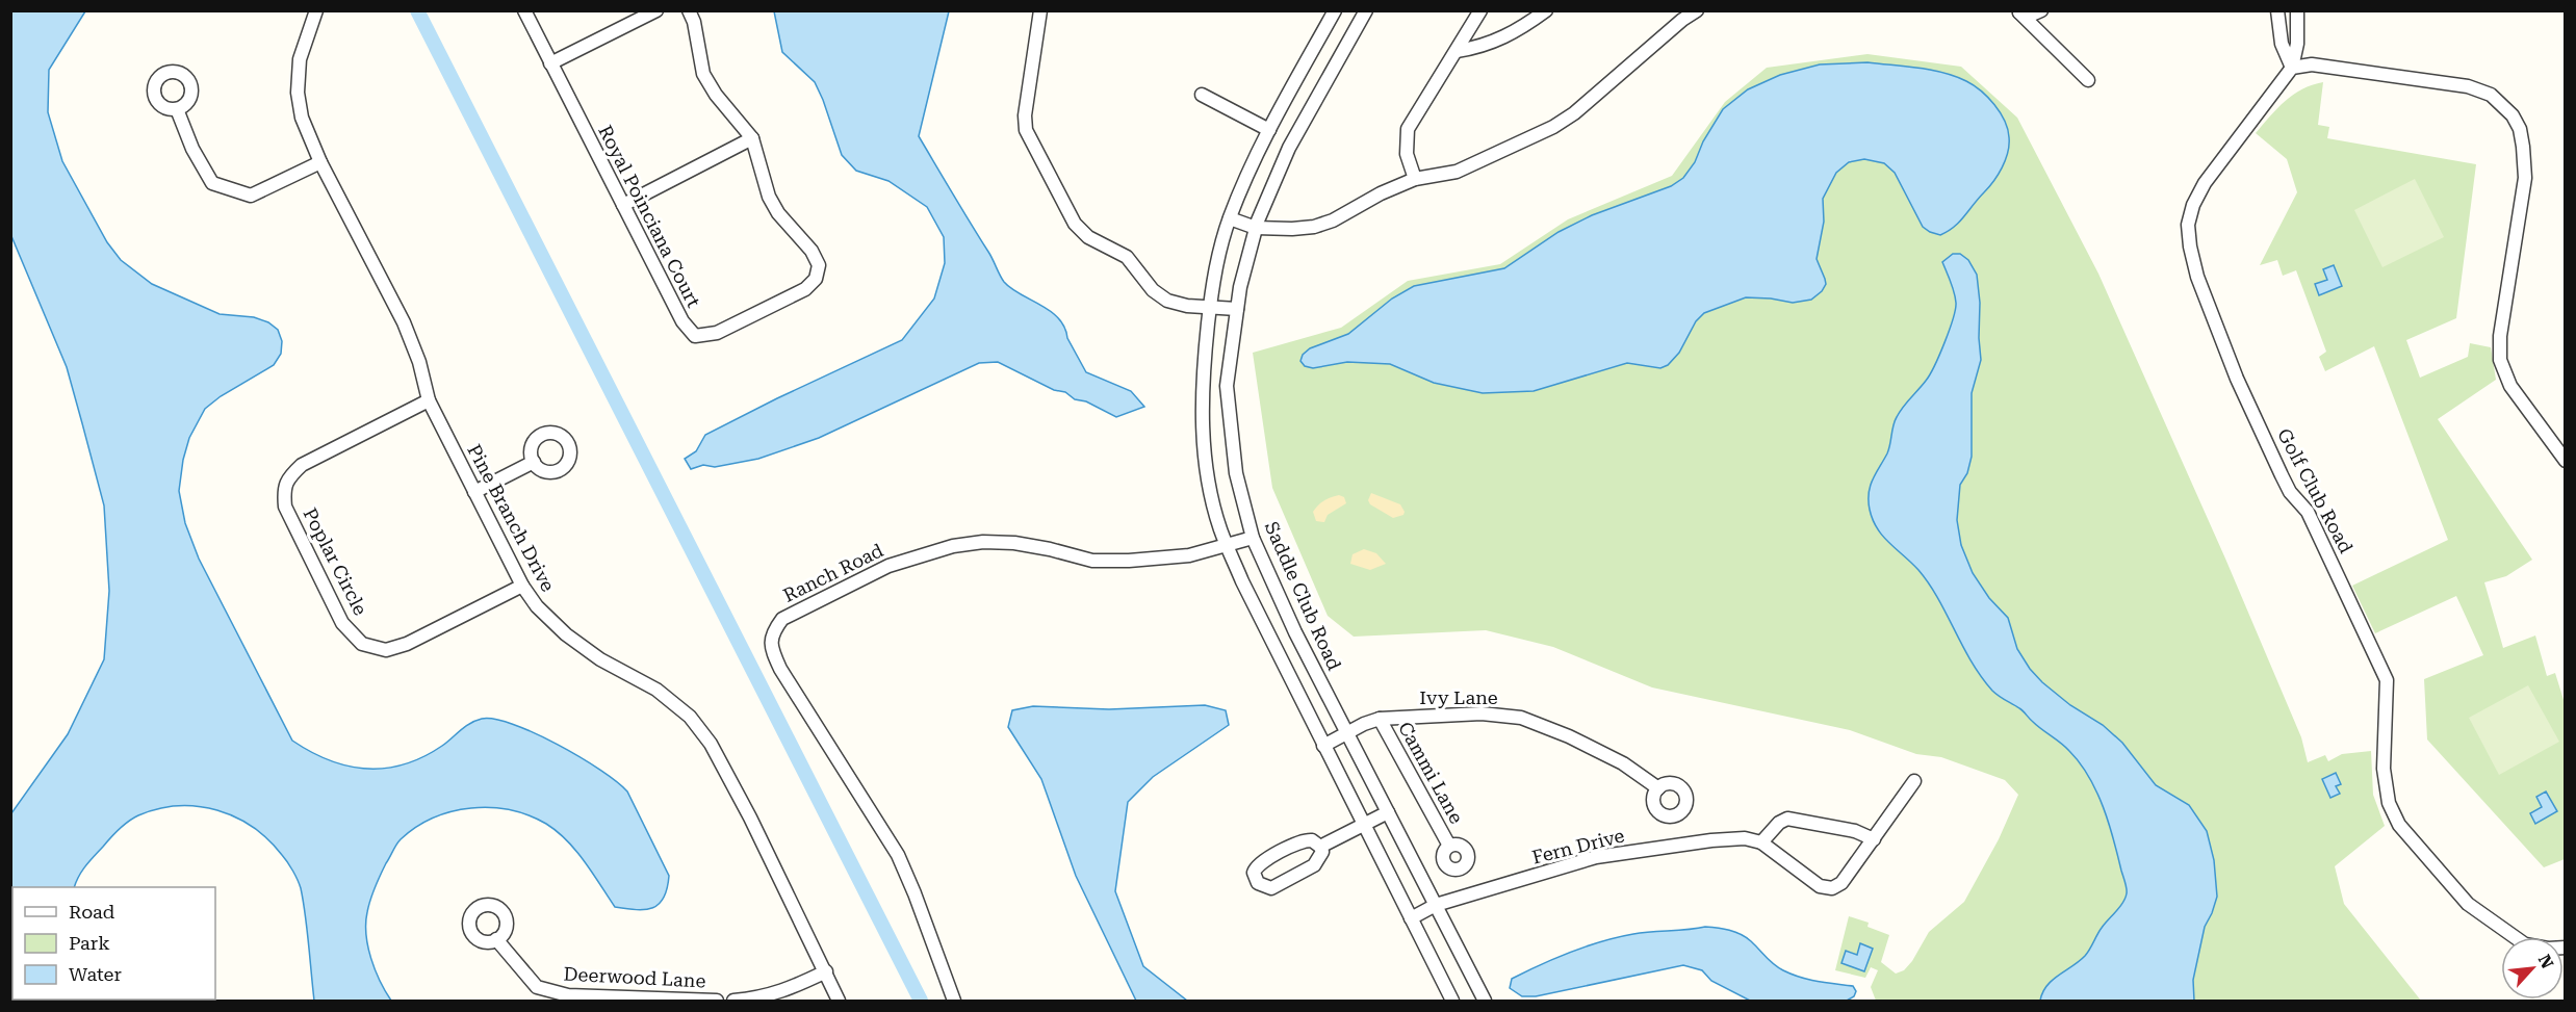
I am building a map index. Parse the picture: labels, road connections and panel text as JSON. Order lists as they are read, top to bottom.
{
  "streets": {
    "street": [
      "Royal Poinciana Court",
      "Golf Club Road",
      "Pine Branch Drive",
      "Poplar Circle",
      "Ranch Road",
      "Saddle Club Road",
      "Ivy Lane",
      "Cammi Lane",
      "Fern Drive",
      "Deerwood Lane"
    ]
  },
  "crossings": [
    ["Pine Branch Drive", "Poplar Circle"],
    ["Ranch Road", "Saddle Club Road"],
    ["Saddle Club Road", "Ivy Lane"],
    ["Saddle Club Road", "Fern Drive"],
    ["Ivy Lane", "Cammi Lane"]
  ],
  "legend": ["Road", "Park", "Water"],
  "north": "top right"
}
